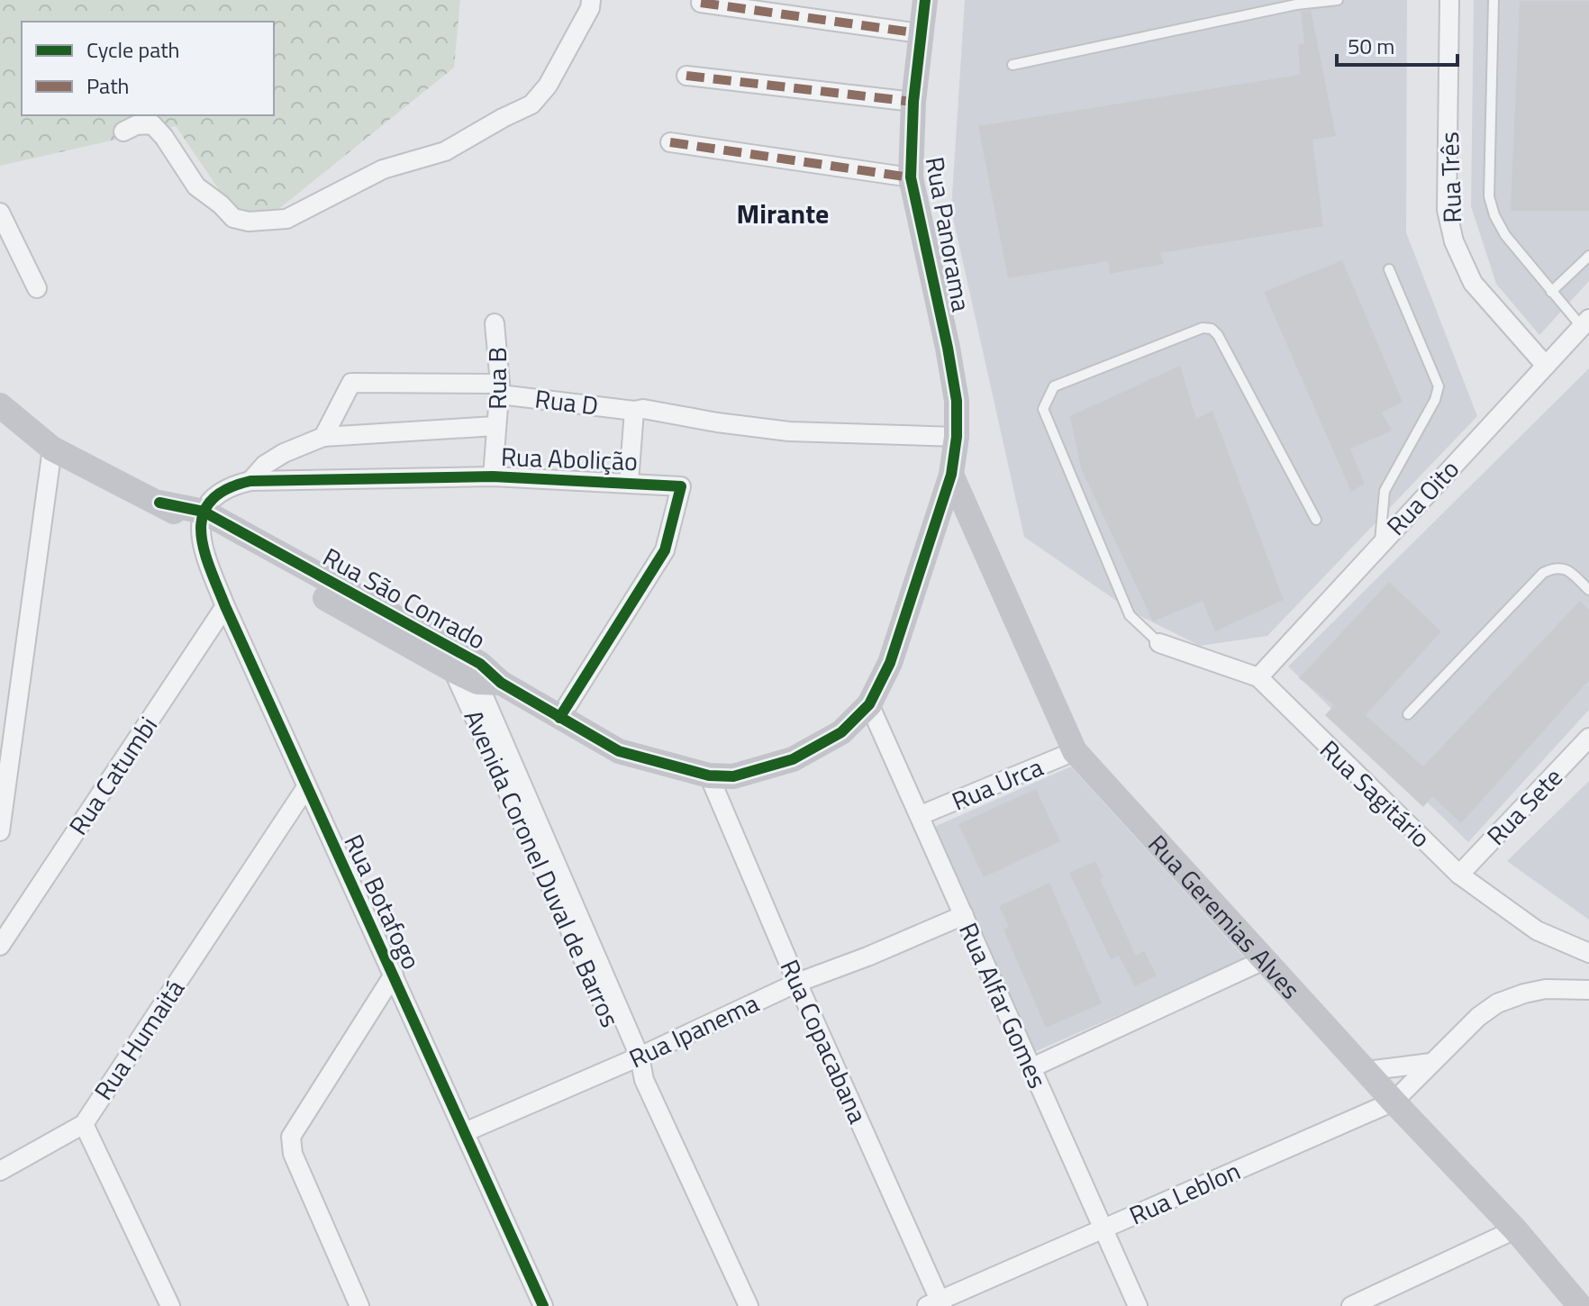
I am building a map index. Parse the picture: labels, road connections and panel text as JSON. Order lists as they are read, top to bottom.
{
  "streets": {
    "street": [
      "Rua Três",
      "Rua Panorama",
      "Rua B",
      "Rua D",
      "Rua Abolição",
      "Rua Oito",
      "Rua São Conrado",
      "Rua Catumbi",
      "Rua Urca",
      "Rua Sagitário",
      "Rua Sete",
      "Avenida Coronel Duval de Barros",
      "Rua Botafogo",
      "Rua Geremias Alves",
      "Rua Alfar Gomes",
      "Rua Ipanema",
      "Rua Humaitá",
      "Rua Copacabana",
      "Rua Leblon"
    ]
  },
  "crossings": [
    ["Rua Três", "Rua Oito"],
    ["Rua Panorama", "Rua Abolição"],
    ["Rua Panorama", "Rua São Conrado"],
    ["Rua Panorama", "Rua Geremias Alves"],
    ["Rua B", "Rua D"],
    ["Rua B", "Rua Abolição"],
    ["Rua D", "Rua Abolição"],
    ["Rua Abolição", "Rua São Conrado"],
    ["Rua Abolição", "Rua Botafogo"],
    ["Rua Oito", "Rua Sagitário"],
    ["Rua São Conrado", "Avenida Coronel Duval de Barros"],
    ["Rua São Conrado", "Rua Botafogo"],
    ["Rua São Conrado", "Rua Geremias Alves"],
    ["Rua São Conrado", "Rua Alfar Gomes"],
    ["Rua São Conrado", "Rua Copacabana"],
    ["Rua Catumbi", "Rua Botafogo"],
    ["Rua Urca", "Rua Geremias Alves"],
    ["Rua Urca", "Rua Alfar Gomes"],
    ["Rua Sagitário", "Rua Sete"],
    ["Avenida Coronel Duval de Barros", "Rua Ipanema"],
    ["Rua Botafogo", "Rua Ipanema"],
    ["Rua Botafogo", "Rua Humaitá"],
    ["Rua Geremias Alves", "Rua Leblon"],
    ["Rua Alfar Gomes", "Rua Ipanema"],
    ["Rua Alfar Gomes", "Rua Leblon"],
    ["Rua Ipanema", "Rua Copacabana"],
    ["Rua Copacabana", "Rua Leblon"]
  ],
  "districts": ["Mirante"],
  "legend": ["Cycle path", "Path"],
  "scale_bar": "50 m"
}
